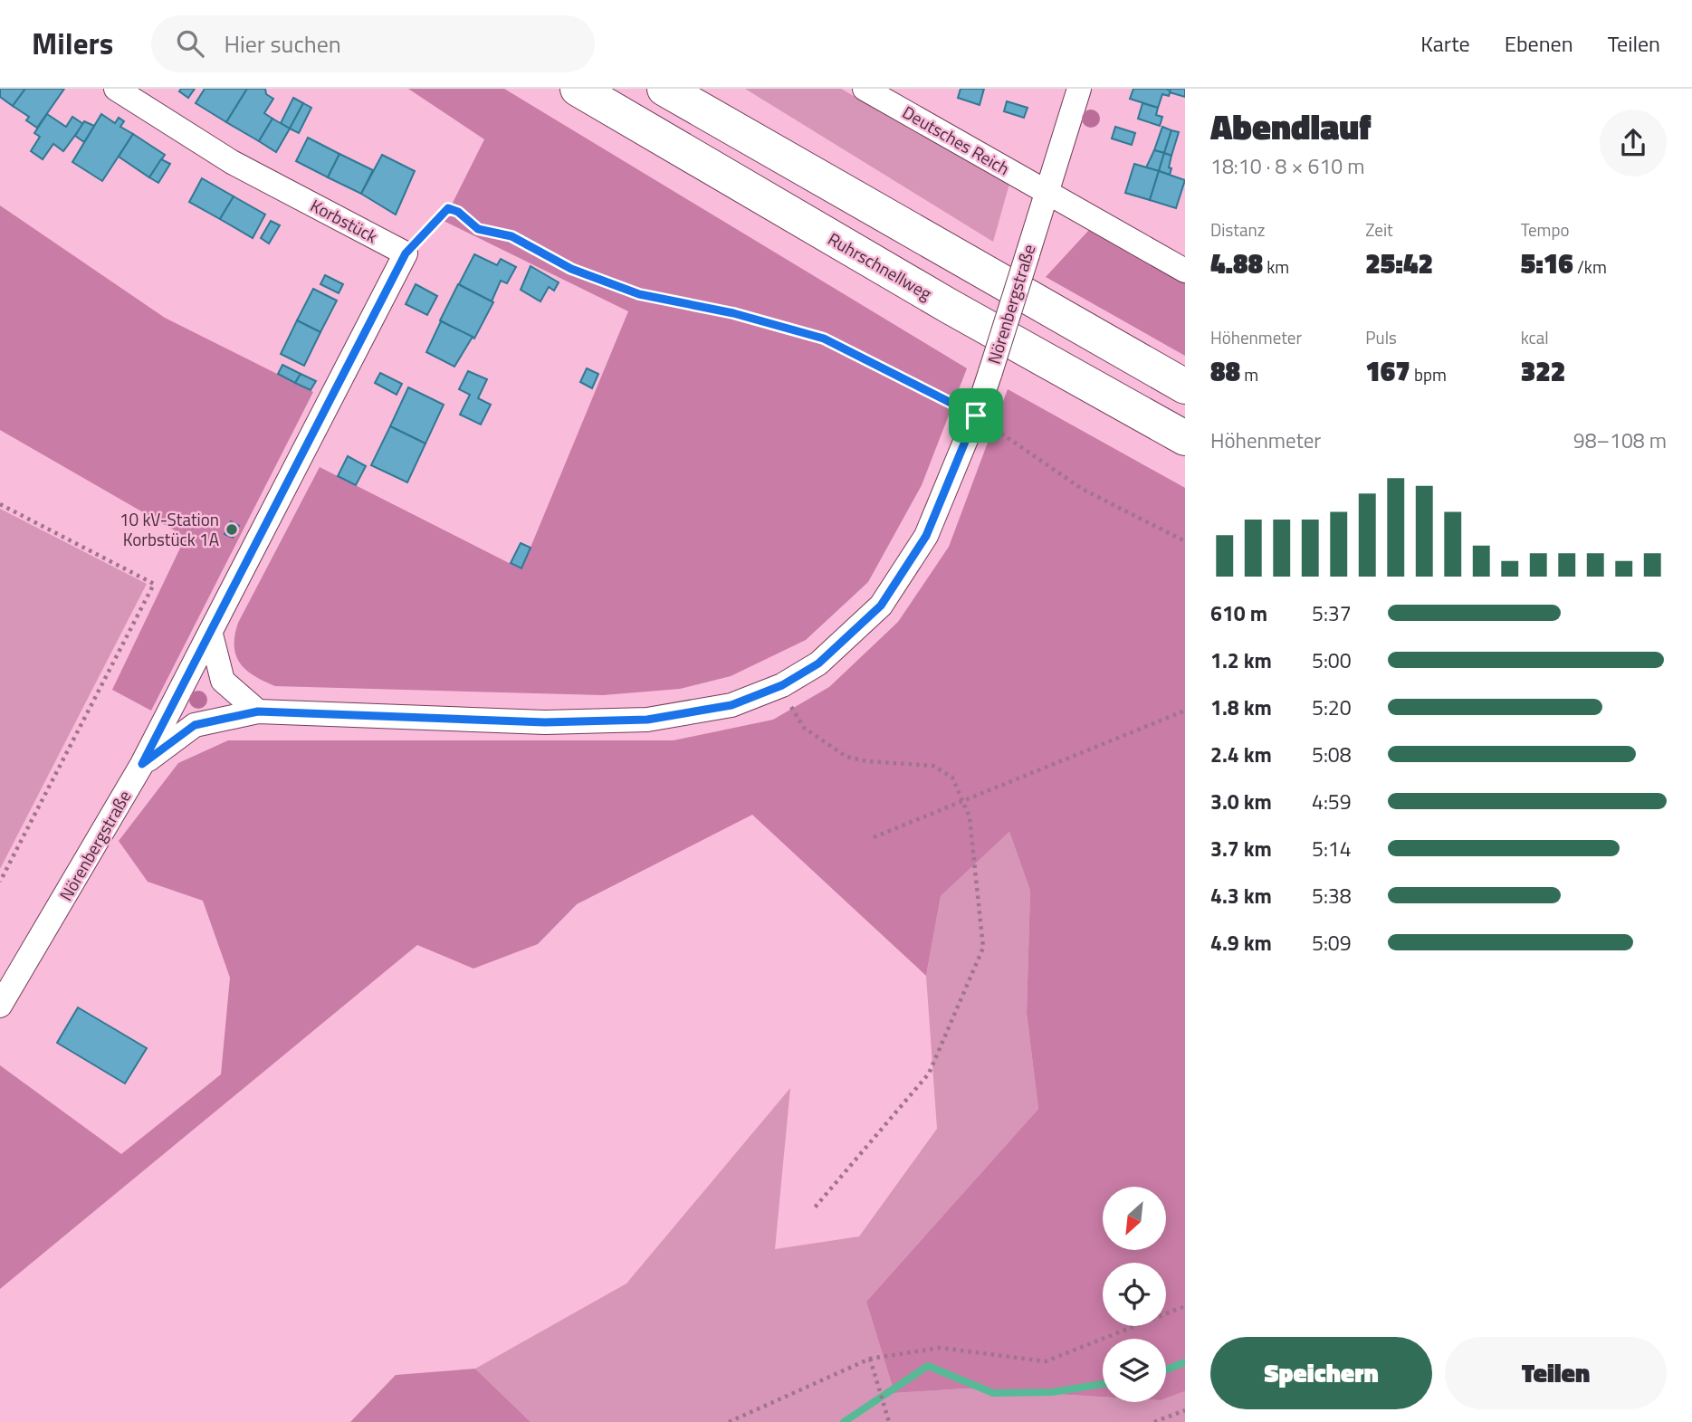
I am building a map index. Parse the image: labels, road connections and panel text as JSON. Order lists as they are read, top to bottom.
{
  "streets": {
    "highway": ["Ruhrschnellweg"],
    "street": ["Deutsches Reich", "Korbstück", "Nörenbergstraße"]
  },
  "crossings": [
    ["Deutsches Reich", "Nörenbergstraße"]
  ],
  "places": ["10 kV-Station Korbstück 1A"],
  "north": "bottom left",
  "page": {
    "header": "Milers",
    "search": "Hier suchen",
    "nav": ["Karte", "Ebenen", "Teilen"],
    "heading": ["Abendlauf", "18:10 · 8 × 610 m"],
    "stats": [
      ["Distanz", "4.88 km"],
      ["Zeit", "25:42"],
      ["Tempo", "5:16 /km"],
      ["Höhenmeter", "88 m"],
      ["Puls", "167 bpm"],
      ["kcal", "322"]
    ],
    "chart": ["Höhenmeter", "98–108 m"],
    "list": [
      {
        "name": "610 m",
        "note": "5:37"
      },
      {
        "name": "1.2 km",
        "note": "5:00"
      },
      {
        "name": "1.8 km",
        "note": "5:20"
      },
      {
        "name": "2.4 km",
        "note": "5:08"
      },
      {
        "name": "3.0 km",
        "note": "4:59"
      },
      {
        "name": "3.7 km",
        "note": "5:14"
      },
      {
        "name": "4.3 km",
        "note": "5:38"
      },
      {
        "name": "4.9 km",
        "note": "5:09"
      }
    ],
    "buttons": ["Speichern", "Teilen"]
  }
}
